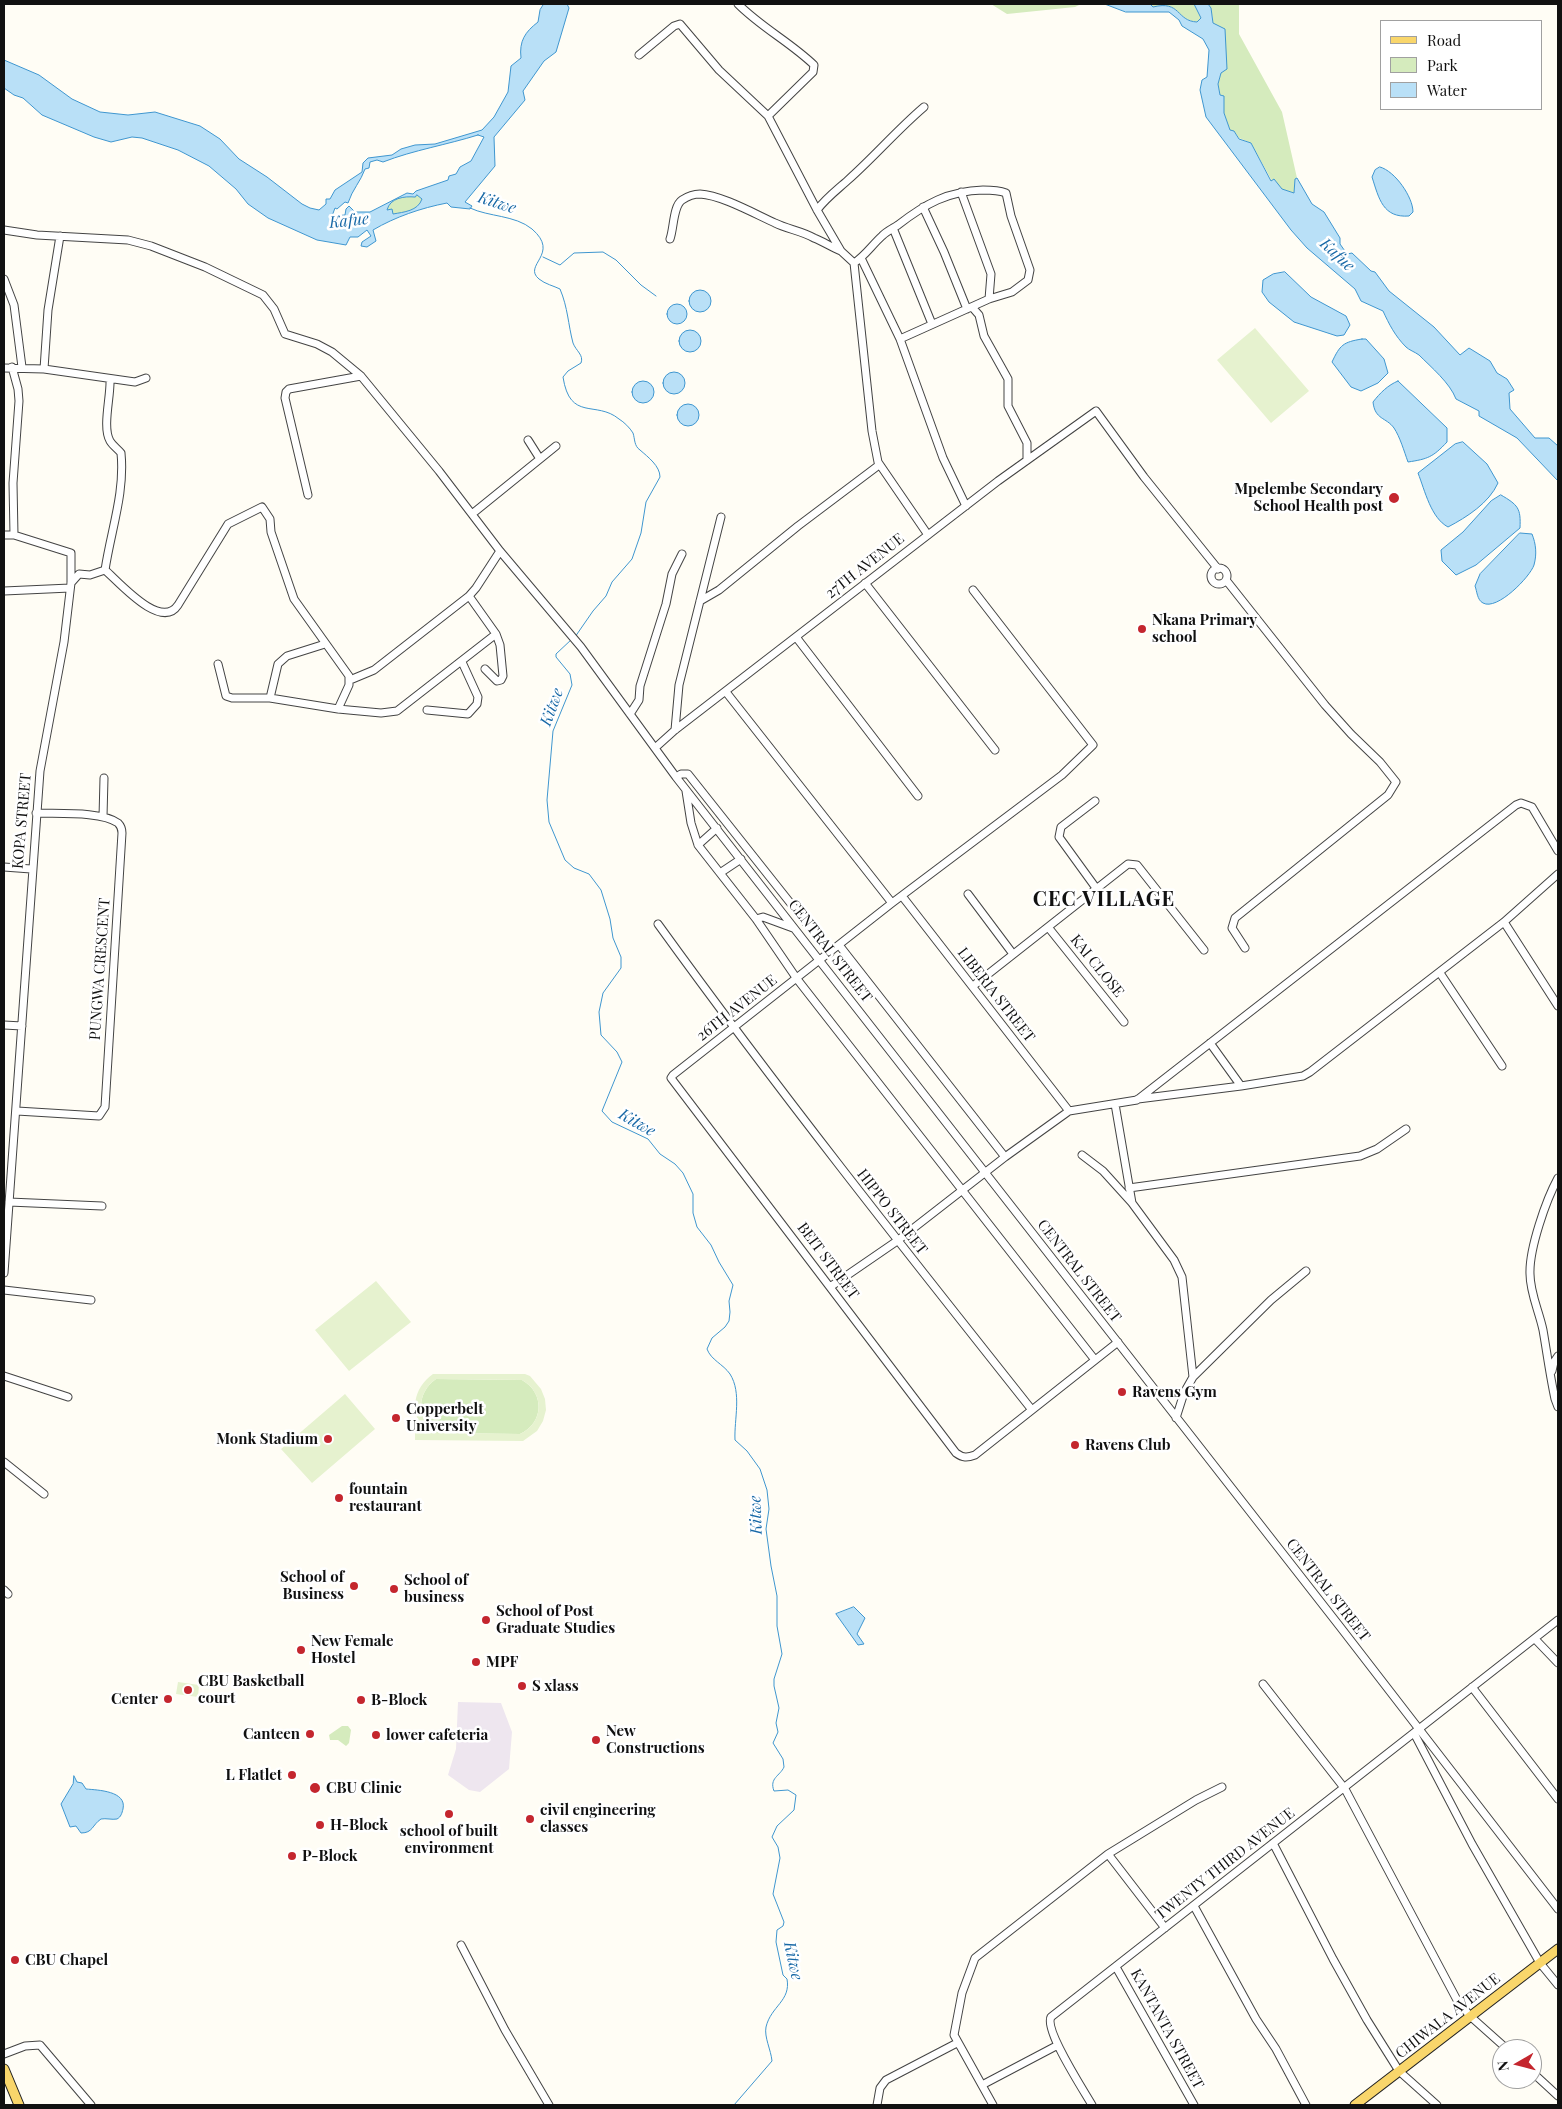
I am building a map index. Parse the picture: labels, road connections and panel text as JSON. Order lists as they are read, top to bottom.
{
  "streets": {
    "main road": ["CHIWALA AVENUE"],
    "street": [
      "27TH AVENUE",
      "KOPA STREET",
      "CENTRAL STREET",
      "KAI CLOSE",
      "PUNGWA CRESCENT",
      "LIBERIA STREET",
      "26TH AVENUE",
      "HIPPO STREET",
      "BEIT STREET",
      "TWENTY THIRD AVENUE",
      "KANTANTA STREET"
    ]
  },
  "crossings": [
    ["27TH AVENUE", "CENTRAL STREET"],
    ["KOPA STREET", "PUNGWA CRESCENT"],
    ["CENTRAL STREET", "26TH AVENUE"],
    ["CENTRAL STREET", "TWENTY THIRD AVENUE"],
    ["LIBERIA STREET", "26TH AVENUE"],
    ["26TH AVENUE", "HIPPO STREET"],
    ["26TH AVENUE", "BEIT STREET"],
    ["HIPPO STREET", "BEIT STREET"],
    ["TWENTY THIRD AVENUE", "KANTANTA STREET"]
  ],
  "districts": ["CEC VILLAGE"],
  "water": ["Kitwe", "Kafue"],
  "places": [
    "Mpelembe Secondary School Health post",
    "Nkana Primary school",
    "Ravens Gym",
    "Copperbelt University",
    "Monk Stadium",
    "Ravens Club",
    "fountain restaurant",
    "School of Business",
    "School of business",
    "School of Post Graduate Studies",
    "New Female Hostel",
    "MPF",
    "S xlass",
    "CBU Basketball court",
    "Center",
    "B-Block",
    "Canteen",
    "lower cafeteria",
    "New Constructions",
    "L Flatlet",
    "CBU Clinic",
    "school of built environment",
    "civil engineering classes",
    "H-Block",
    "P-Block",
    "CBU Chapel"
  ],
  "legend": ["Road", "Park", "Water"],
  "north": "left"
}
